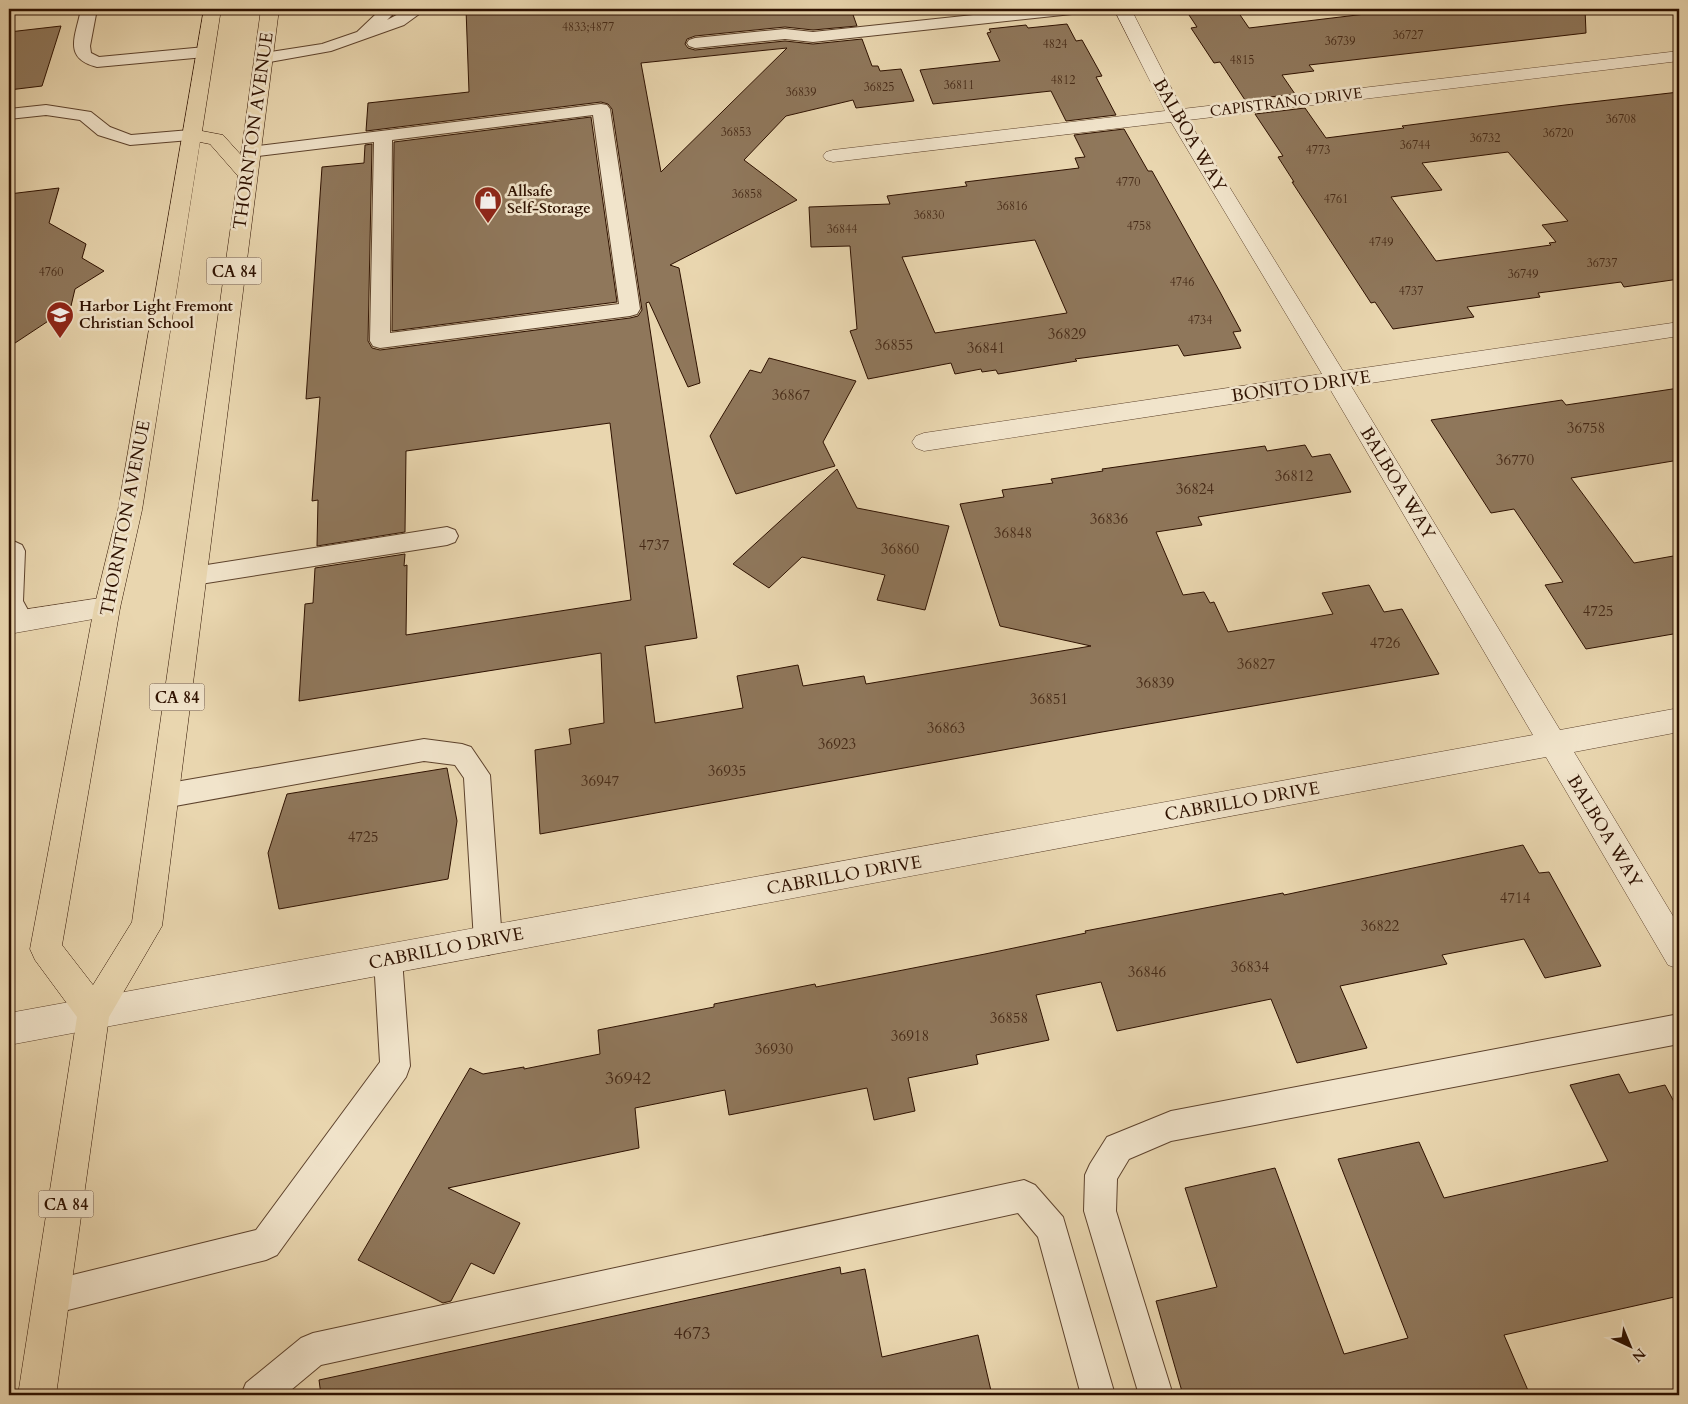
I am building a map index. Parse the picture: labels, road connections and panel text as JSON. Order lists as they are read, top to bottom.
{
  "streets": {
    "main road": ["THORNTON AVENUE", "CA 84"],
    "street": [
      "CAPISTRANO DRIVE",
      "BALBOA WAY",
      "BONITO DRIVE",
      "CABRILLO DRIVE"
    ]
  },
  "crossings": [
    ["CAPISTRANO DRIVE", "BALBOA WAY"],
    ["THORNTON AVENUE", "CABRILLO DRIVE"],
    ["BALBOA WAY", "BONITO DRIVE"],
    ["BALBOA WAY", "CABRILLO DRIVE"]
  ],
  "places": {
    "shop": ["Allsafe Self-Storage"],
    "school or university": ["Harbor Light Fremont Christian School"]
  },
  "house_numbers": [
    "4833;4877",
    "36727",
    "36739",
    "4824",
    "4815",
    "4812",
    "36811",
    "36825",
    "36839",
    "36708",
    "36853",
    "36720",
    "36732",
    "36744",
    "4773",
    "4770",
    "36858",
    "4761",
    "36816",
    "36830",
    "4758",
    "36844",
    "4749",
    "36737",
    "4760",
    "36749",
    "4746",
    "4737",
    "4734",
    "36829",
    "36855",
    "36841",
    "36867",
    "36758",
    "36770",
    "36812",
    "36824",
    "36836",
    "36848",
    "4737",
    "36860",
    "4725",
    "4726",
    "36827",
    "36839",
    "36851",
    "36863",
    "36923",
    "36935",
    "36947",
    "4725",
    "4714",
    "36822",
    "36834",
    "36846",
    "36858",
    "36918",
    "36930",
    "36942",
    "4673"
  ],
  "north": "bottom right"
}
